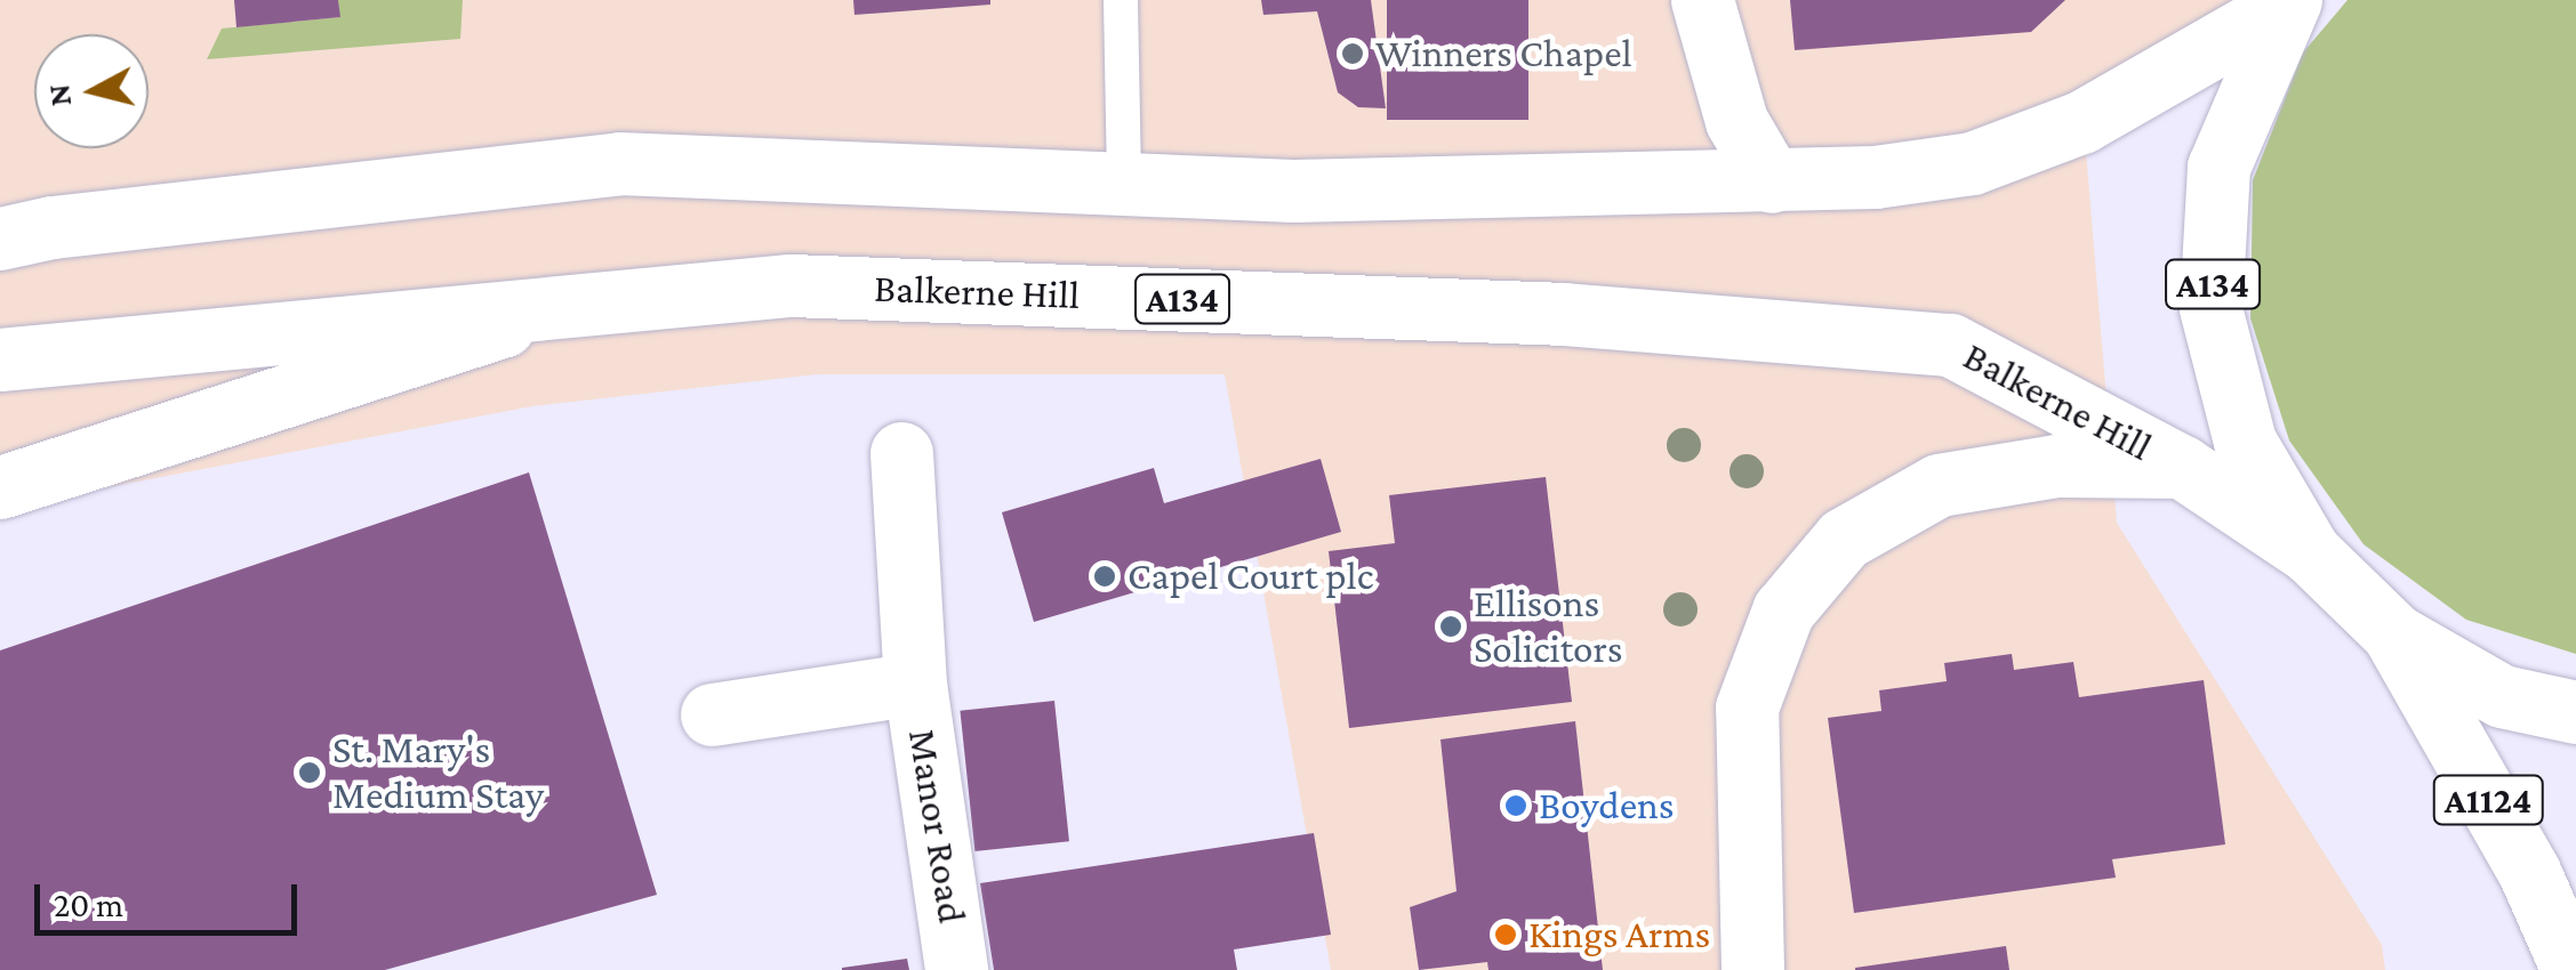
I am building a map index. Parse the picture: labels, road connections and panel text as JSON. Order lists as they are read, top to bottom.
{
  "streets": {
    "main road": [
      "A134",
      "Balkerne Hill",
      "A1124",
      "Manor Road"
    ]
  },
  "crossings": [
    ["A134", "Balkerne Hill"],
    ["A134", "A1124"]
  ],
  "places": [
    "Winners Chapel",
    "Capel Court plc",
    "Ellisons Solicitors",
    "St. Mary's Medium Stay",
    "Boydens",
    "Kings Arms"
  ],
  "scale_bar": "20 m",
  "north": "left"
}
